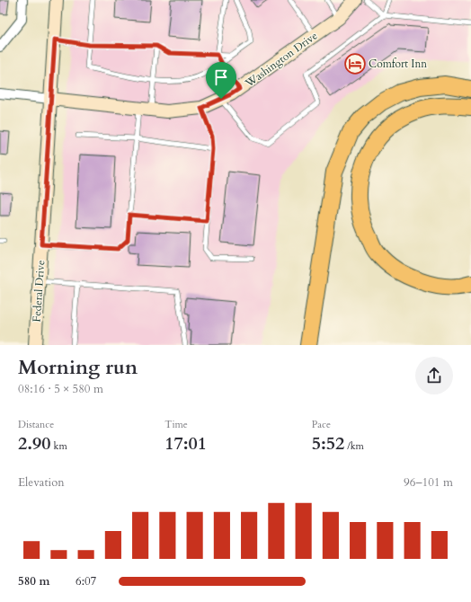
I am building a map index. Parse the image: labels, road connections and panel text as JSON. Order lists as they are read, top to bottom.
{
  "streets": {
    "street": ["Washington Drive", "Federal Drive"]
  },
  "crossings": [
    ["Washington Drive", "Federal Drive"]
  ],
  "places": {
    "hotel": ["Comfort Inn"]
  },
  "page": {
    "heading": ["Morning run", "08:16 · 5 × 580 m"],
    "stats": [
      ["Distance", "2.90 km"],
      ["Time", "17:01"],
      ["Pace", "5:52 /km"]
    ],
    "chart": ["Elevation", "96–101 m"],
    "list": [
      {
        "name": "580 m",
        "note": "6:07"
      }
    ]
  }
}
